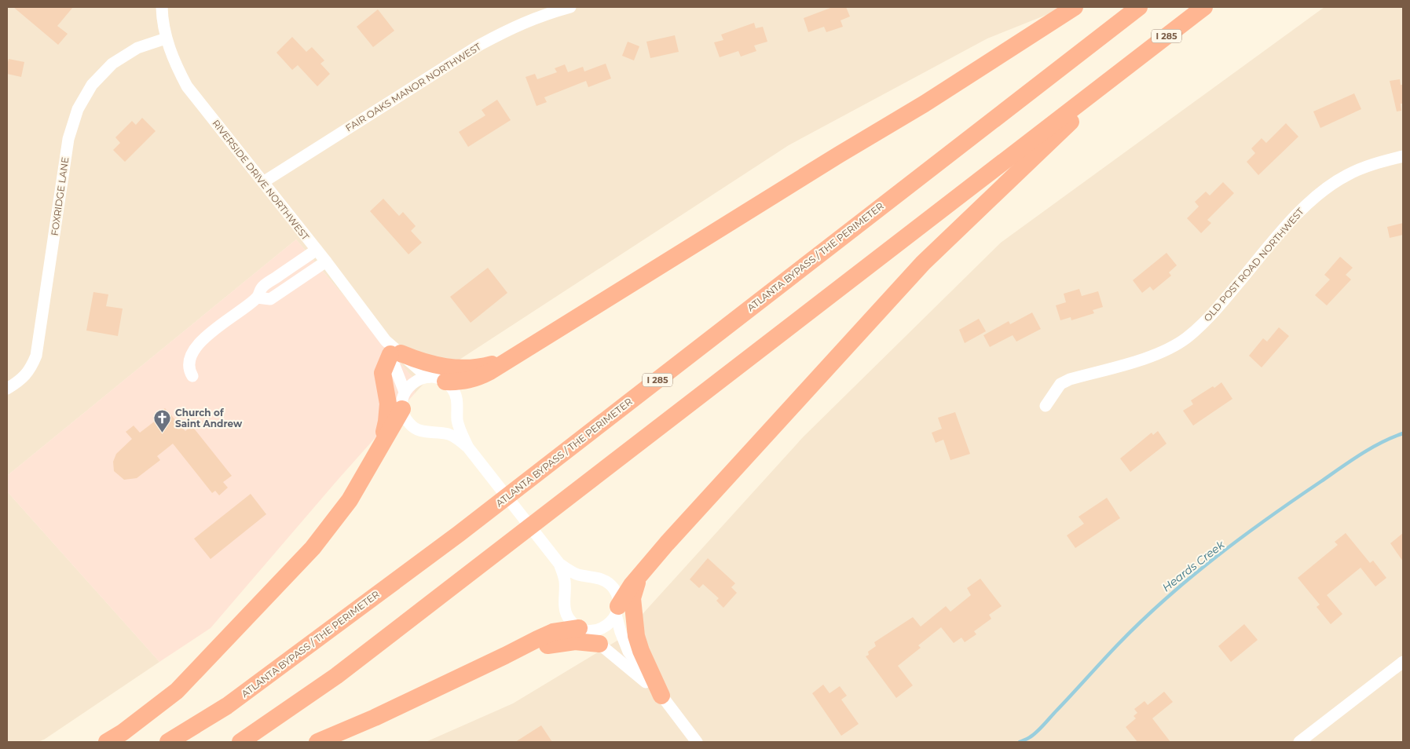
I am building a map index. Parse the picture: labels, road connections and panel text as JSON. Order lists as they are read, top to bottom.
{
  "streets": {
    "highway": ["I 285", "ATLANTA BYPASS / THE PERIMETER"],
    "street": [
      "FAIR OAKS MANOR NORTHWEST",
      "RIVERSIDE DRIVE NORTHWEST",
      "FOXRIDGE LANE",
      "OLD POST ROAD NORTHWEST"
    ]
  },
  "crossings": [
    ["FAIR OAKS MANOR NORTHWEST", "RIVERSIDE DRIVE NORTHWEST"],
    ["RIVERSIDE DRIVE NORTHWEST", "FOXRIDGE LANE"]
  ],
  "water": ["Heards Creek"],
  "places": {
    "church": ["Church of Saint Andrew"]
  }
}
